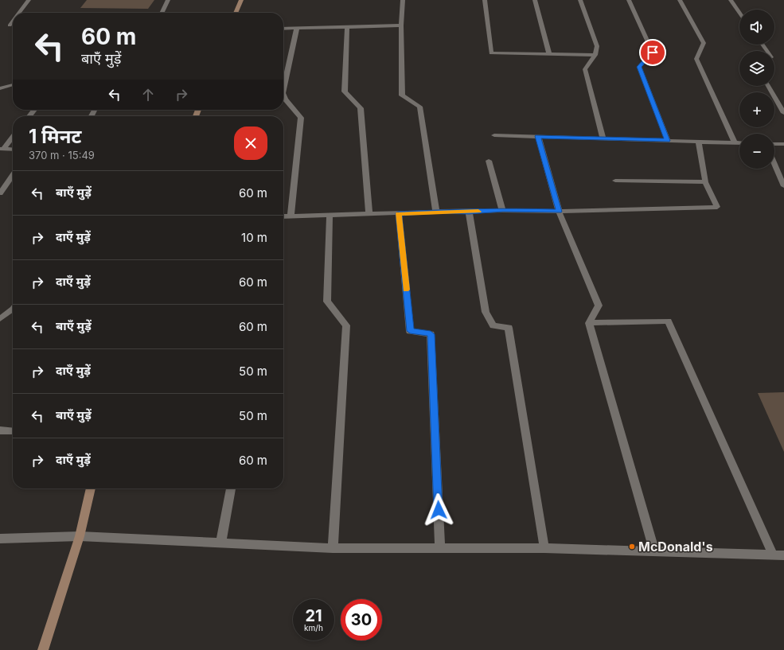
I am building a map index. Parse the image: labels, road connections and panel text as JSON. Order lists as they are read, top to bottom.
{
  "places": ["McDonald's"],
  "page": {
    "map_buttons": ["+", "−"],
    "turn": ["60 m", "बाएँ मुड़ें"],
    "heading": ["1 मिनट", "370 m · 15:49"],
    "list": [
      {
        "name": "बाएँ मुड़ें",
        "value": "60 m"
      },
      {
        "name": "दाएँ मुड़ें",
        "value": "10 m"
      },
      {
        "name": "दाएँ मुड़ें",
        "value": "60 m"
      },
      {
        "name": "बाएँ मुड़ें",
        "value": "60 m"
      },
      {
        "name": "दाएँ मुड़ें",
        "value": "50 m"
      },
      {
        "name": "बाएँ मुड़ें",
        "value": "50 m"
      },
      {
        "name": "दाएँ मुड़ें",
        "value": "60 m"
      }
    ],
    "speed": "21 km/h",
    "limit": "30"
  }
}
